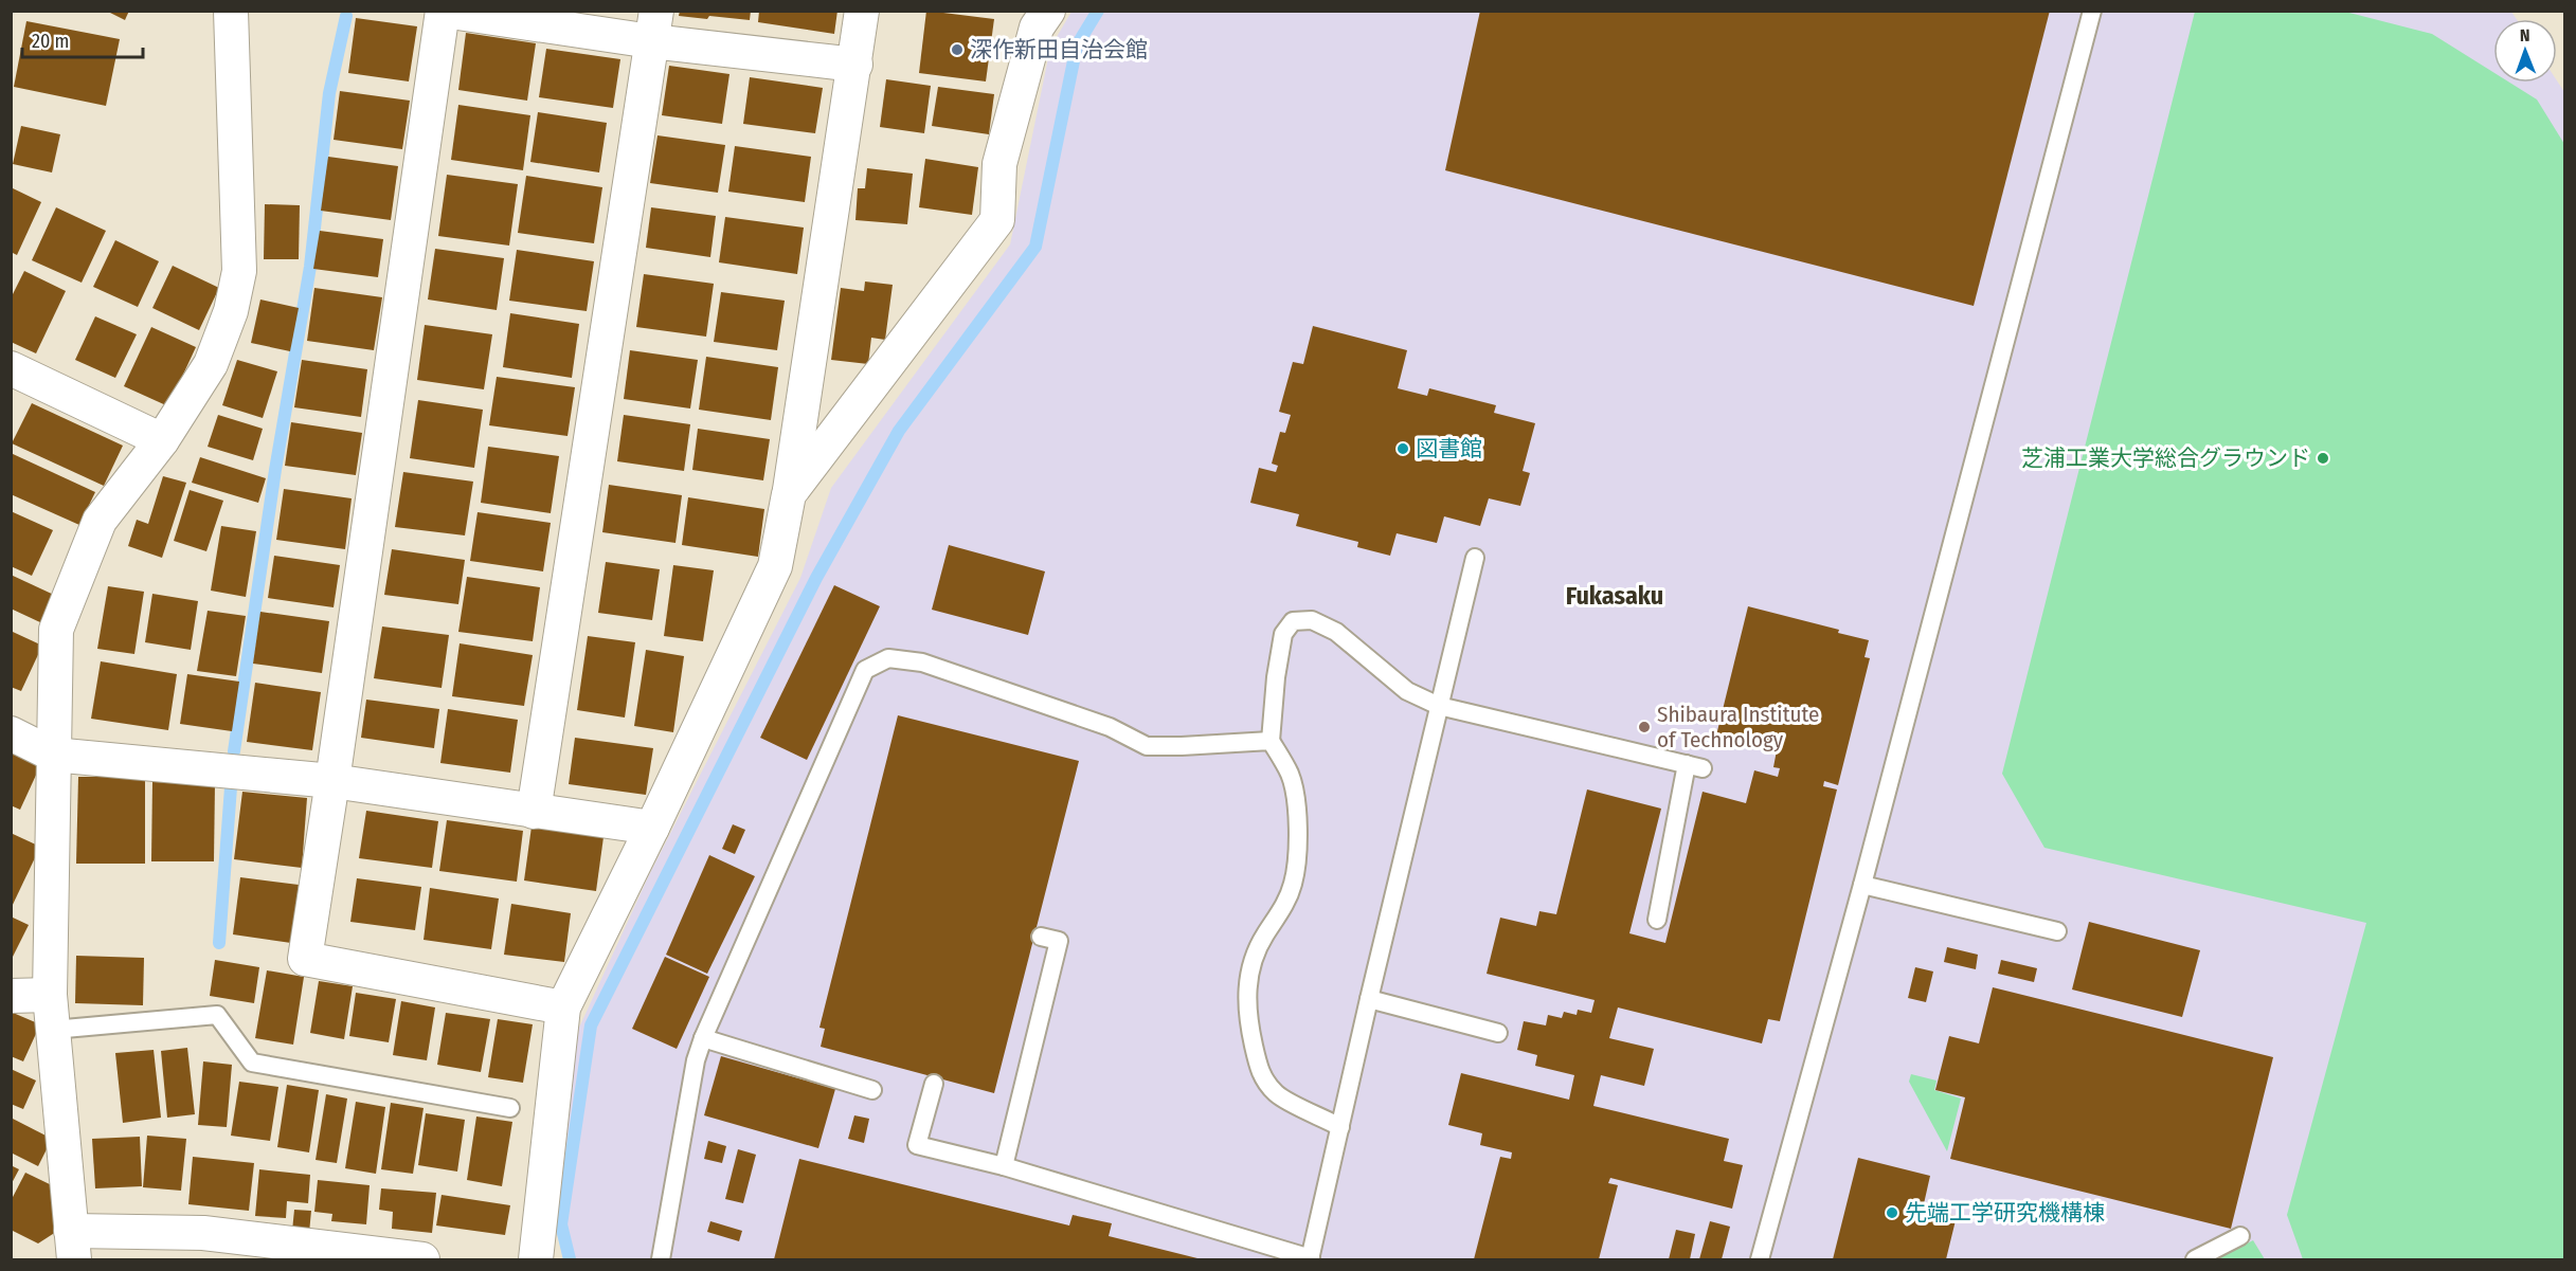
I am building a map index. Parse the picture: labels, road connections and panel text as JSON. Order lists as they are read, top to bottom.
{
  "districts": ["Fukasaku"],
  "places": [
    "深作新田自治会館",
    "図書館",
    "芝浦工業大学総合グラウンド",
    "Shibaura Institute of Technology",
    "先端工学研究機構棟"
  ],
  "scale_bar": "20 m",
  "north": "top"
}
